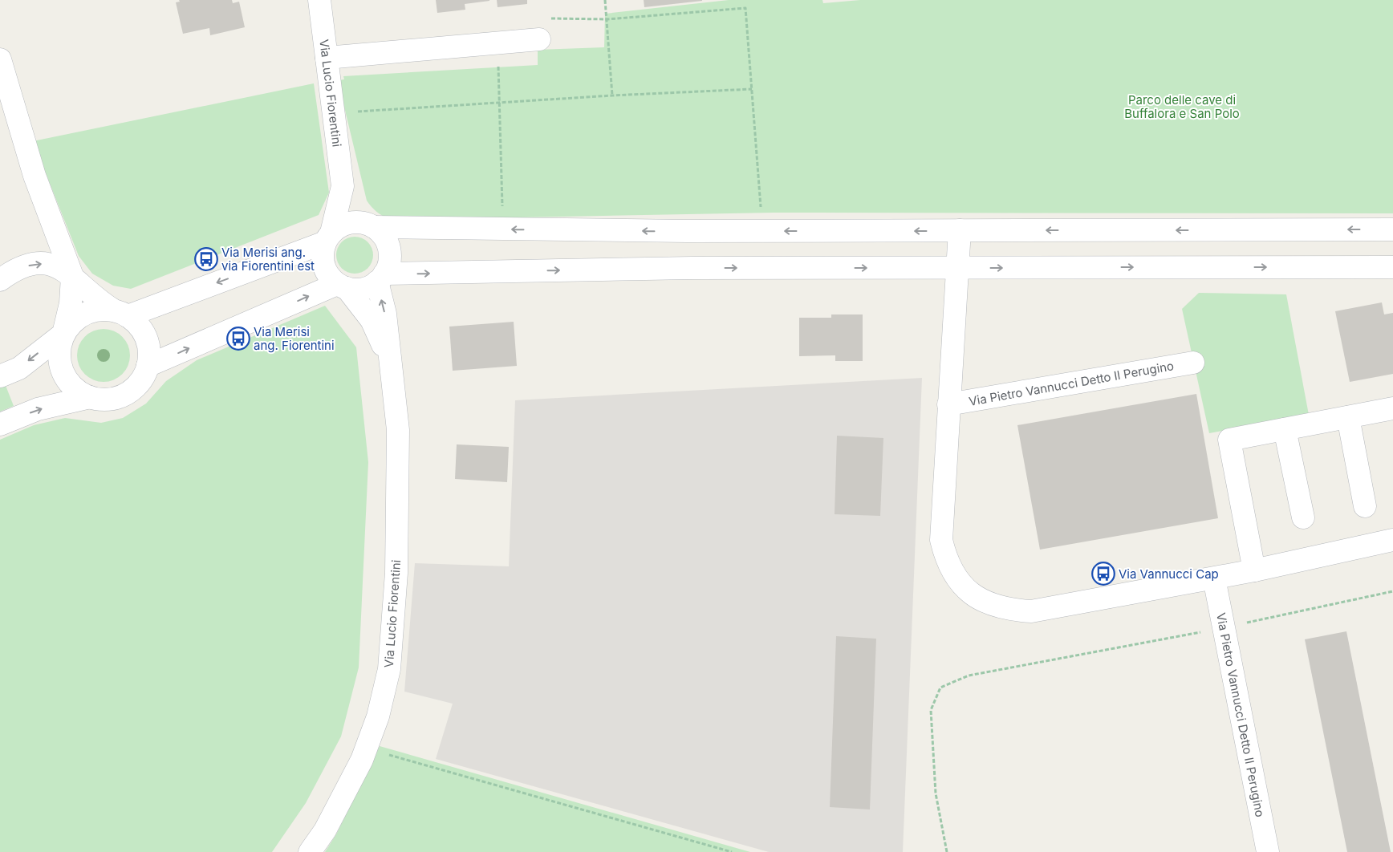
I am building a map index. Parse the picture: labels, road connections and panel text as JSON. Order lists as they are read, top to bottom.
{
  "streets": {
    "street": ["Via Lucio Fiorentini", "Via Pietro Vannucci Detto Il Perugino"]
  },
  "parks": ["Parco delle cave di Buffalora e San Polo"],
  "places": {
    "bus stop": ["Via Merisi ang. via Fiorentini est", "Via Merisi ang. Fiorentini", "Via Vannucci Cap"]
  }
}
